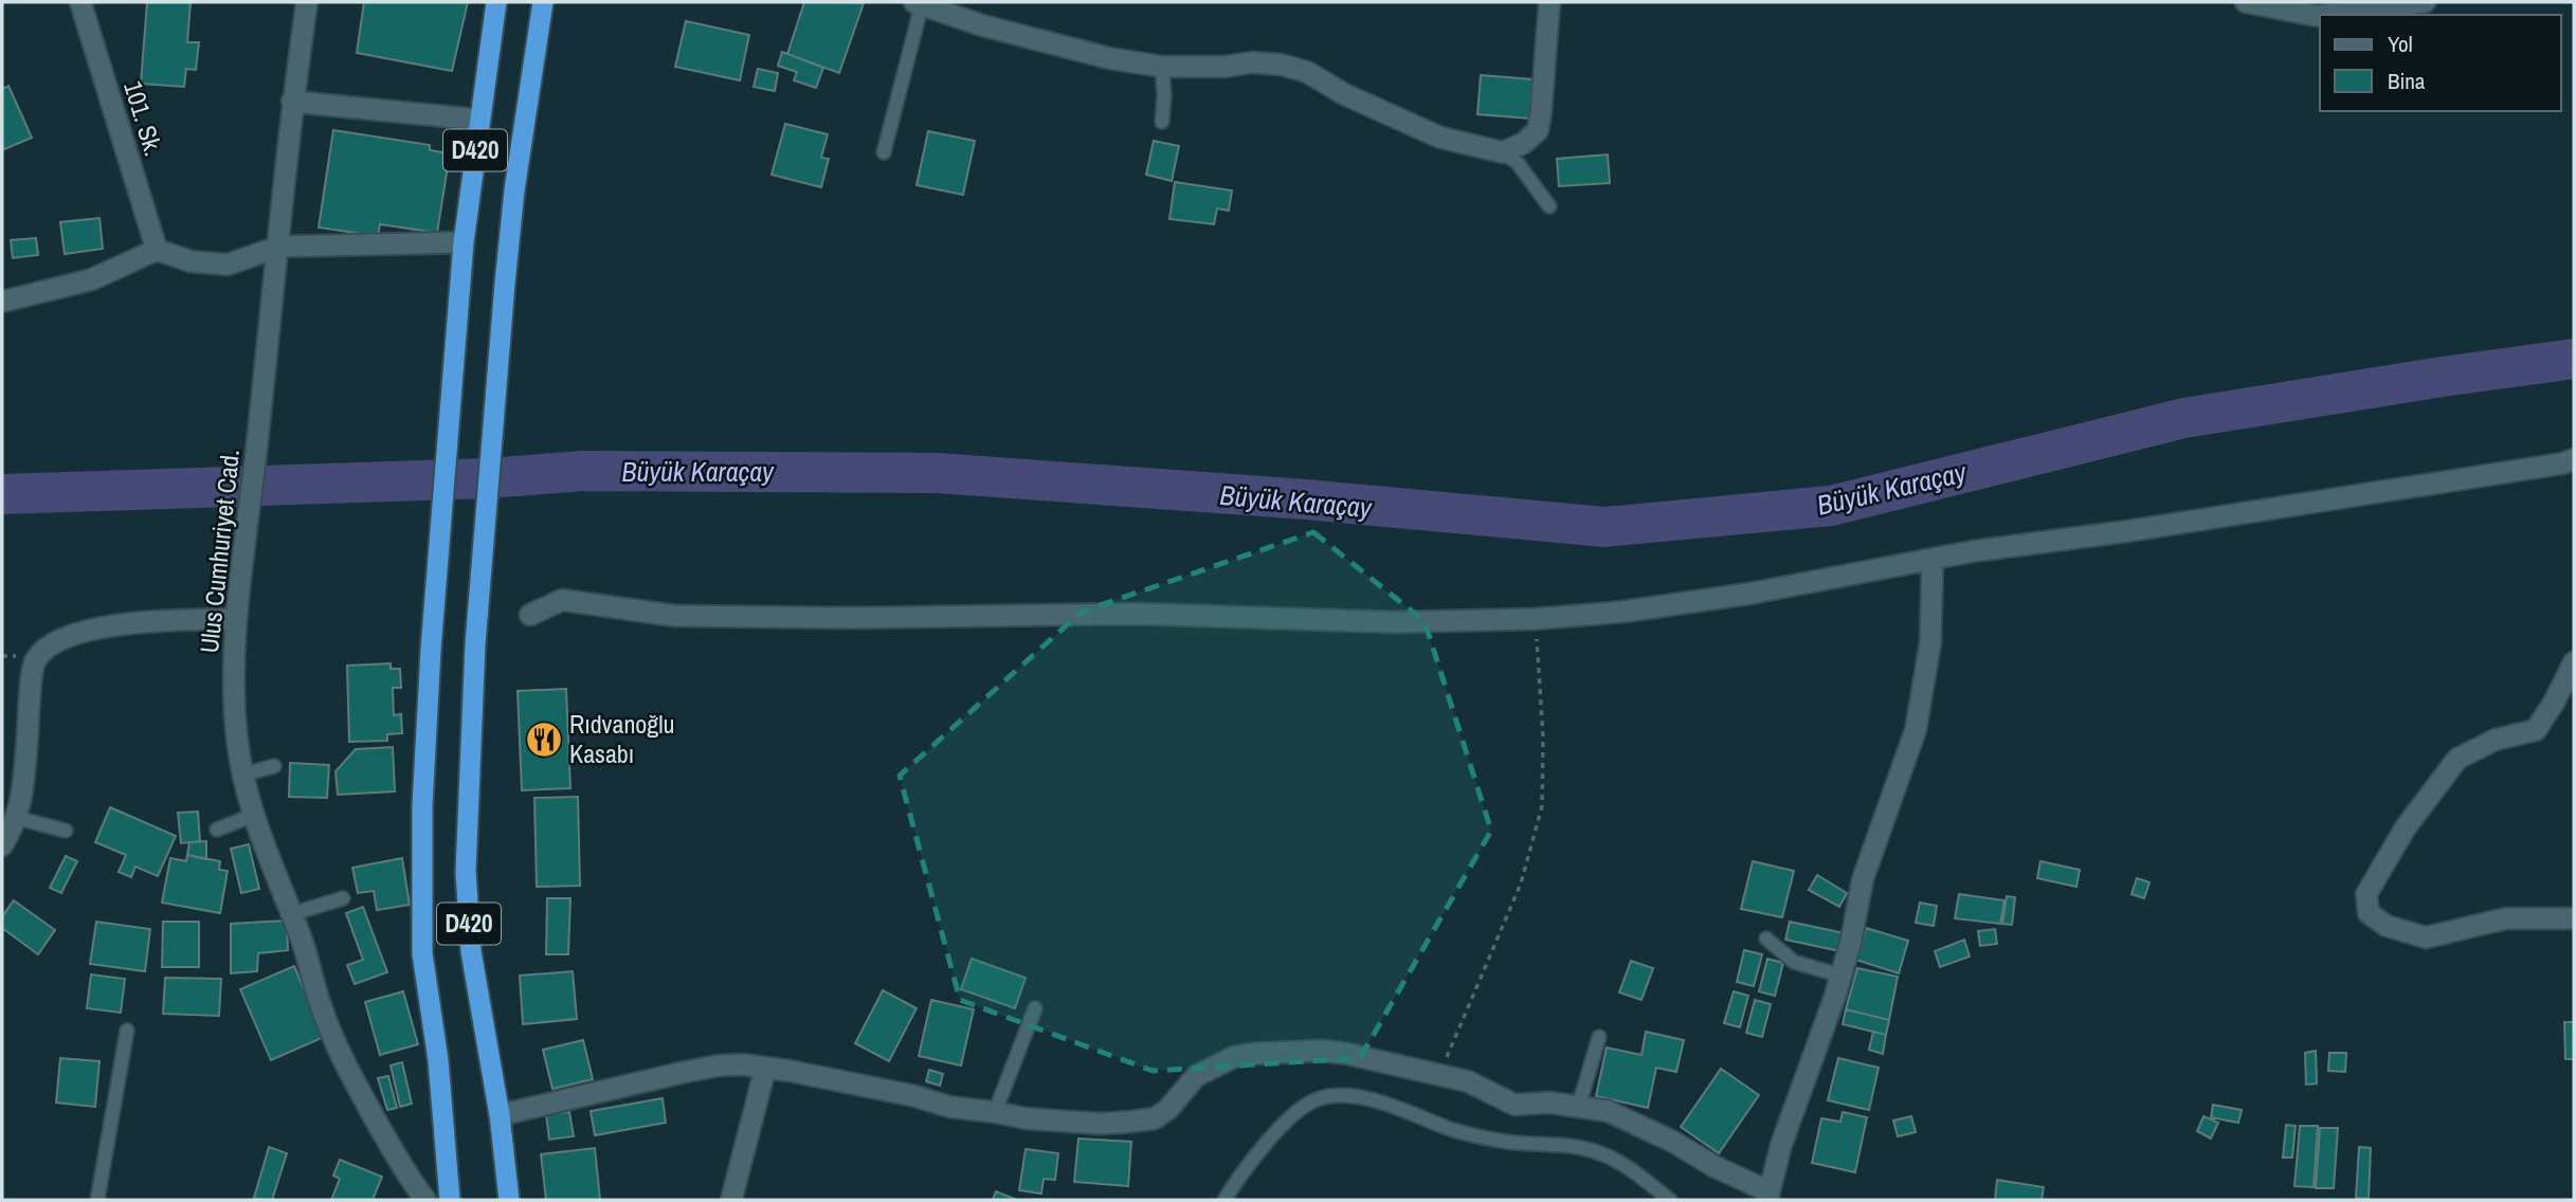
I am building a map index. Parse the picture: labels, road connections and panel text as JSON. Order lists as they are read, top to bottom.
{
  "streets": {
    "highway": ["D420"],
    "street": ["101. Sk.", "Ulus Cumhuriyet Cad."]
  },
  "water": ["Büyük Karaçay"],
  "places": {
    "restaurant": ["Rıdvanoğlu Kasabı"]
  },
  "legend": ["Yol", "Bina"]
}
